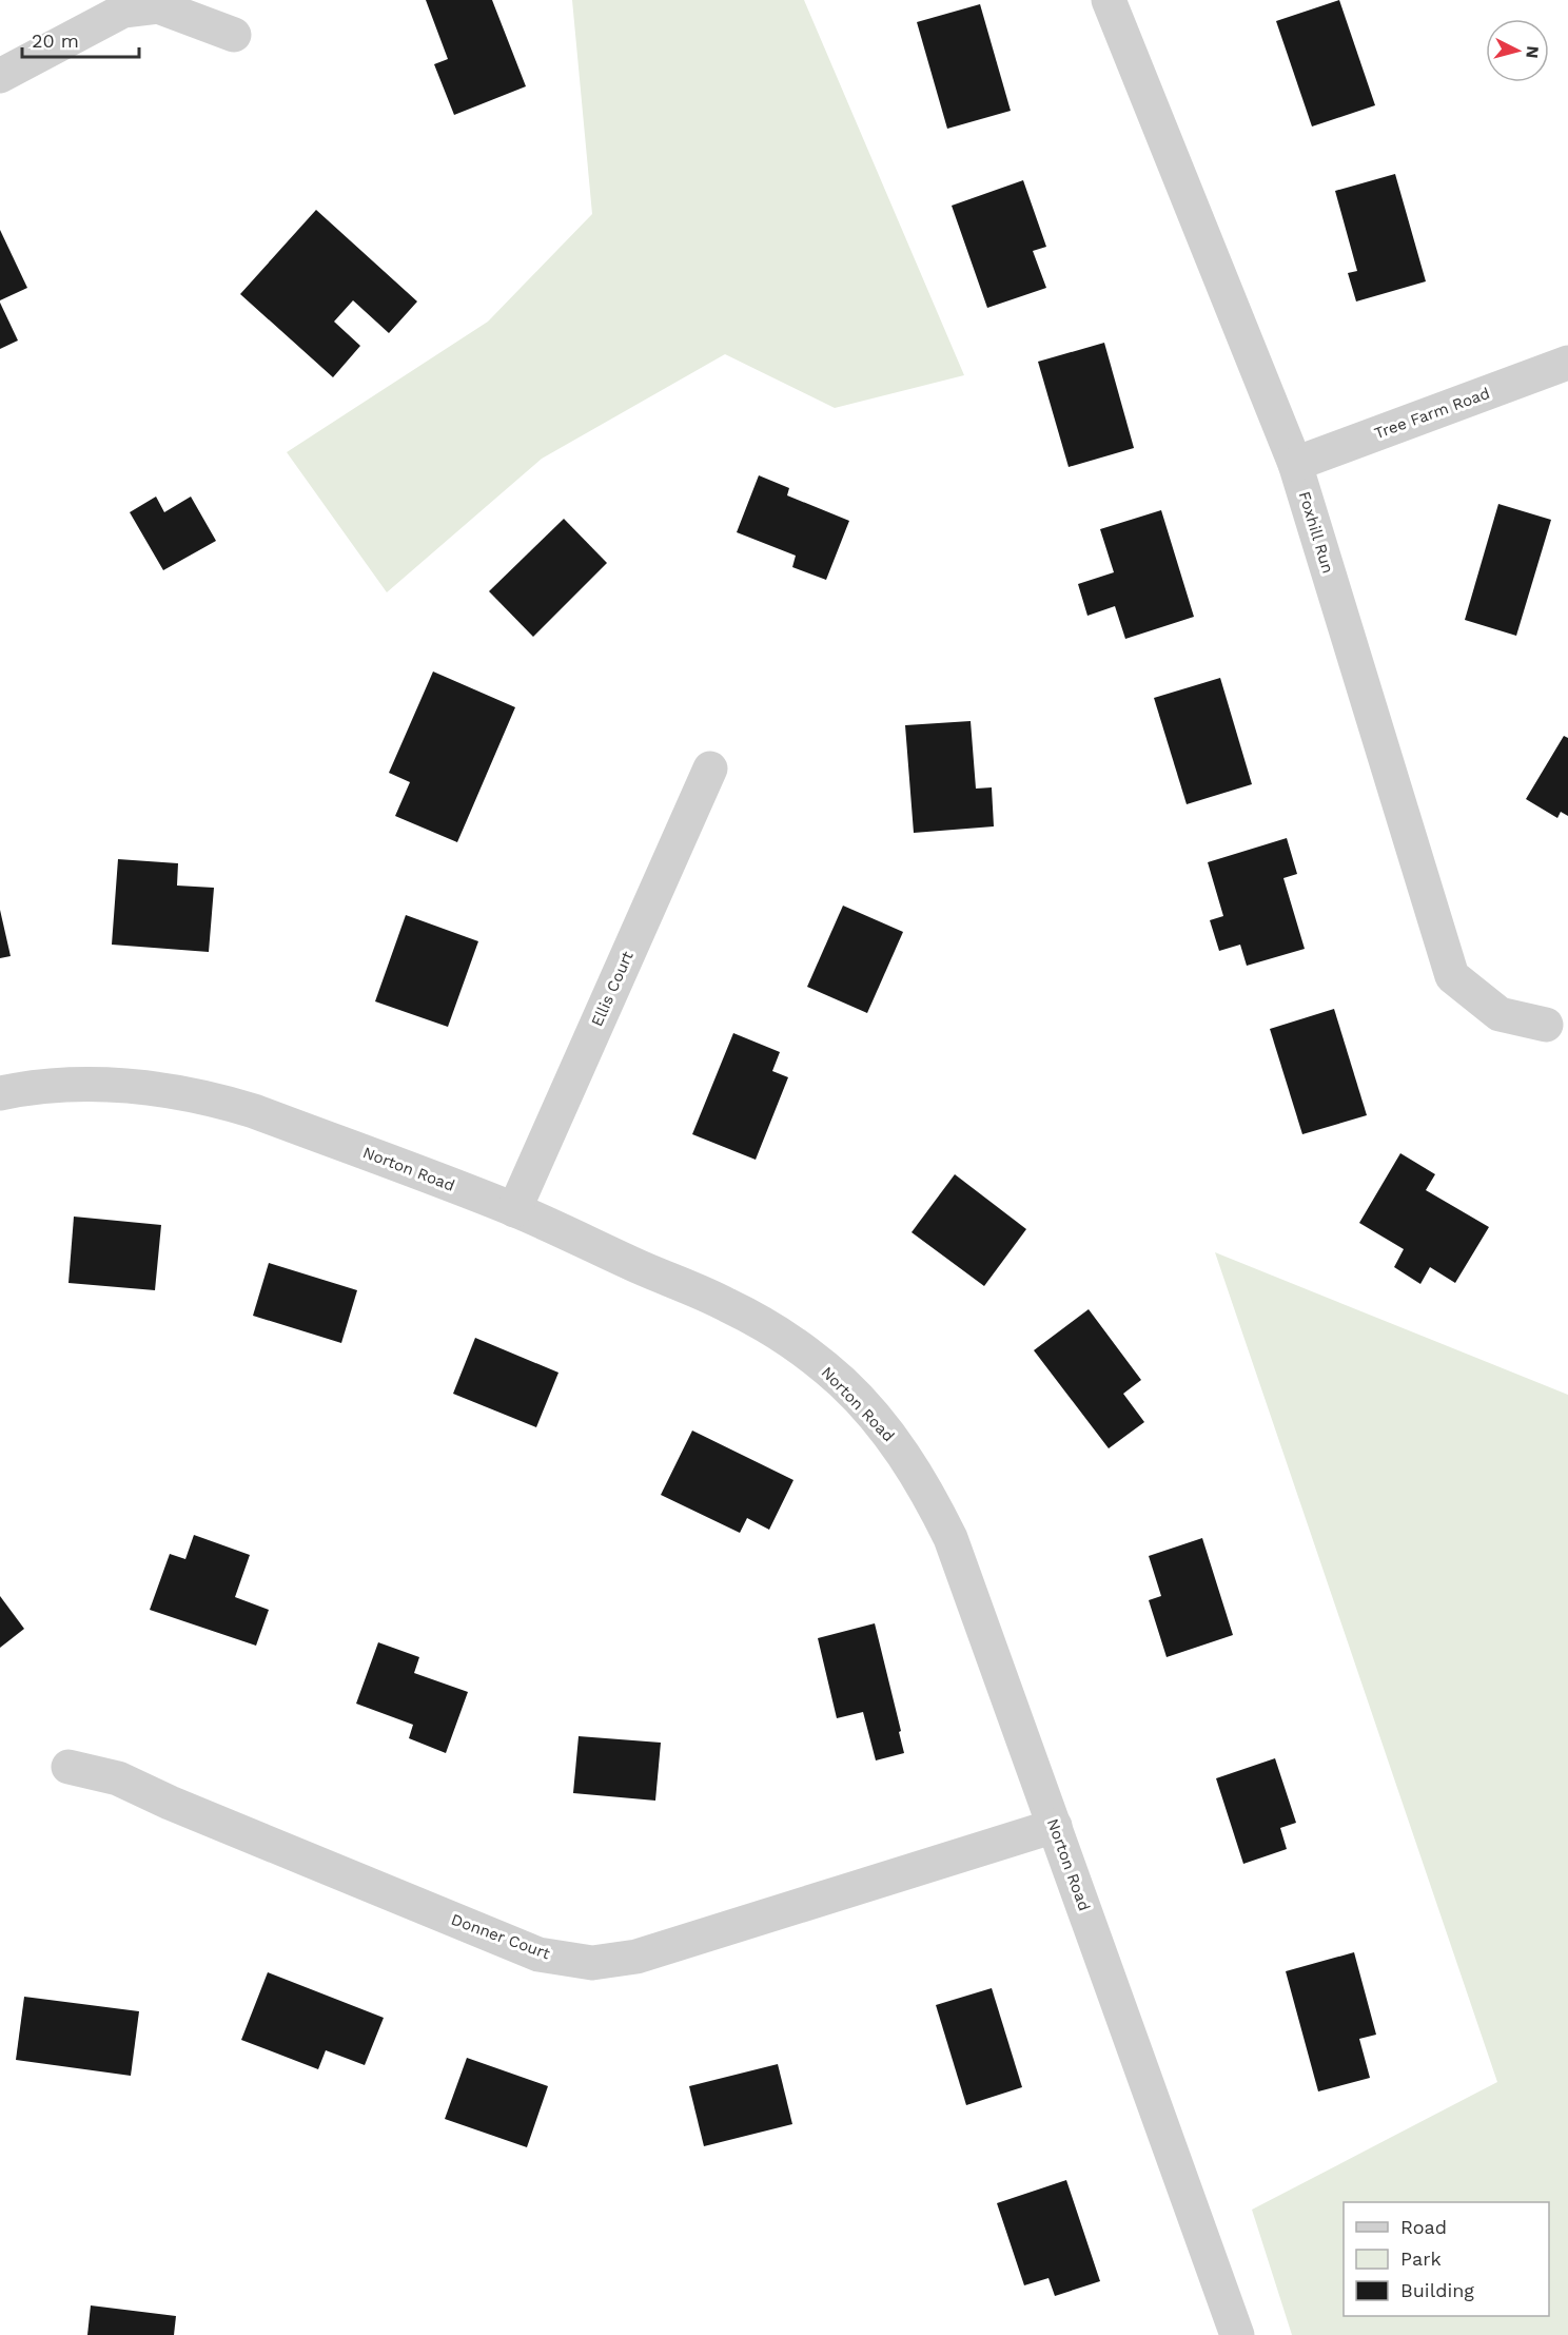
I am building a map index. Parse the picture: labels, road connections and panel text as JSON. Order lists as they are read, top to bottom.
{
  "streets": {
    "street": [
      "Tree Farm Road",
      "Foxhill Run",
      "Ellis Court",
      "Norton Road",
      "Donner Court"
    ]
  },
  "crossings": [
    ["Tree Farm Road", "Foxhill Run"],
    ["Ellis Court", "Norton Road"],
    ["Norton Road", "Donner Court"]
  ],
  "legend": ["Road", "Park", "Building"],
  "scale_bar": "20 m",
  "north": "right"
}
